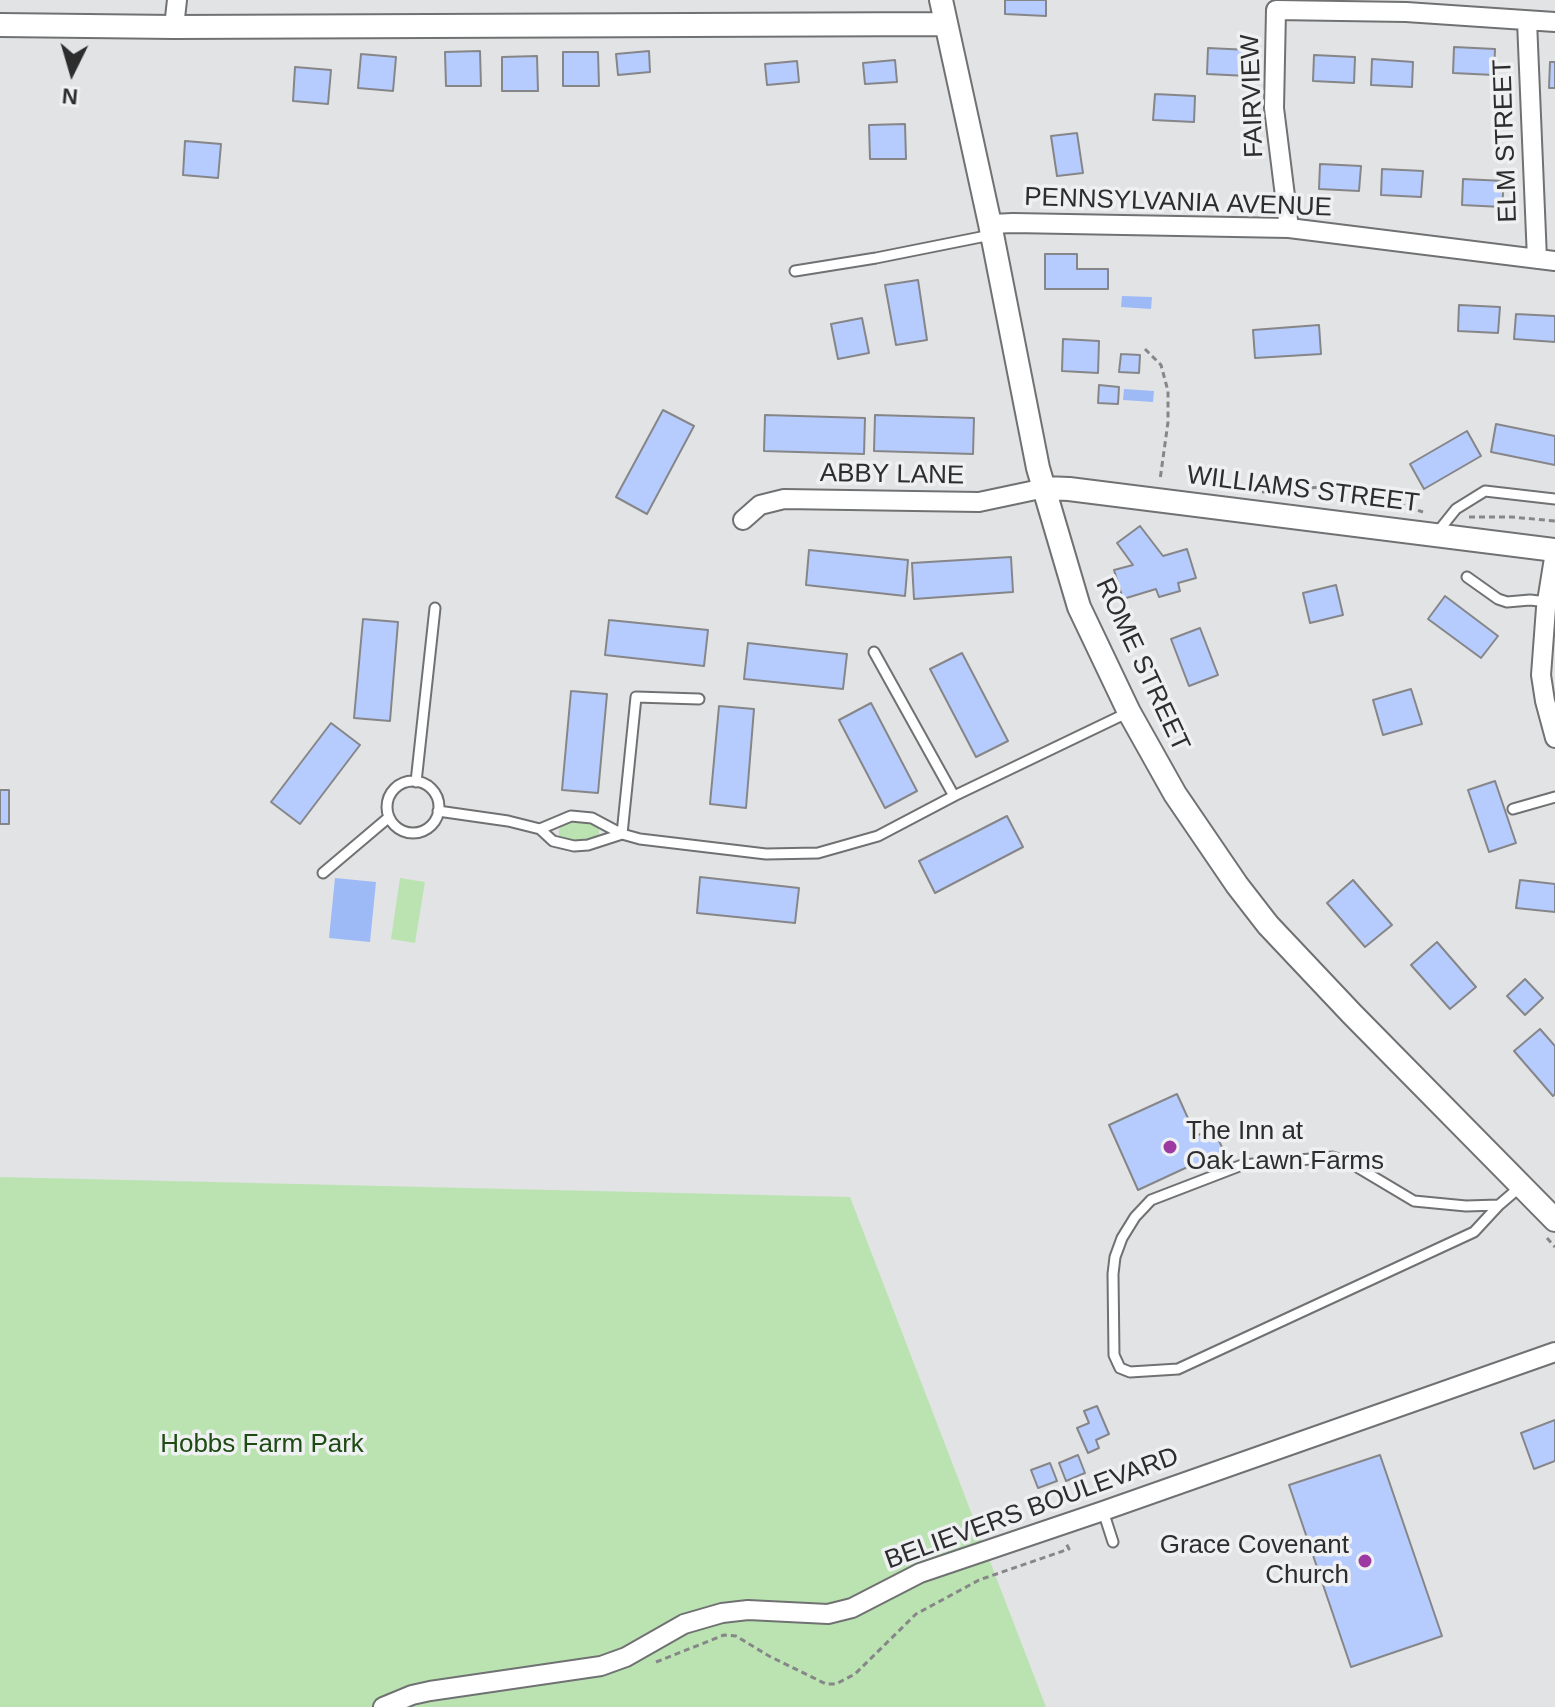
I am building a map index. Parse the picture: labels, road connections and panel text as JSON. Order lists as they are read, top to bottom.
{
  "streets": {
    "street": [
      "FAIRVIEW",
      "ELM STREET",
      "PENNSYLVANIA AVENUE",
      "ABBY LANE",
      "WILLIAMS STREET",
      "ROME STREET",
      "BELIEVERS BOULEVARD"
    ]
  },
  "crossings": [
    ["FAIRVIEW", "ELM STREET"],
    ["FAIRVIEW", "PENNSYLVANIA AVENUE"],
    ["ELM STREET", "PENNSYLVANIA AVENUE"],
    ["PENNSYLVANIA AVENUE", "ROME STREET"],
    ["ABBY LANE", "WILLIAMS STREET"],
    ["ABBY LANE", "ROME STREET"],
    ["WILLIAMS STREET", "ROME STREET"]
  ],
  "parks": ["Hobbs Farm Park"],
  "places": ["The Inn at Oak Lawn Farms", "Grace Covenant Church"],
  "north": "bottom"
}
